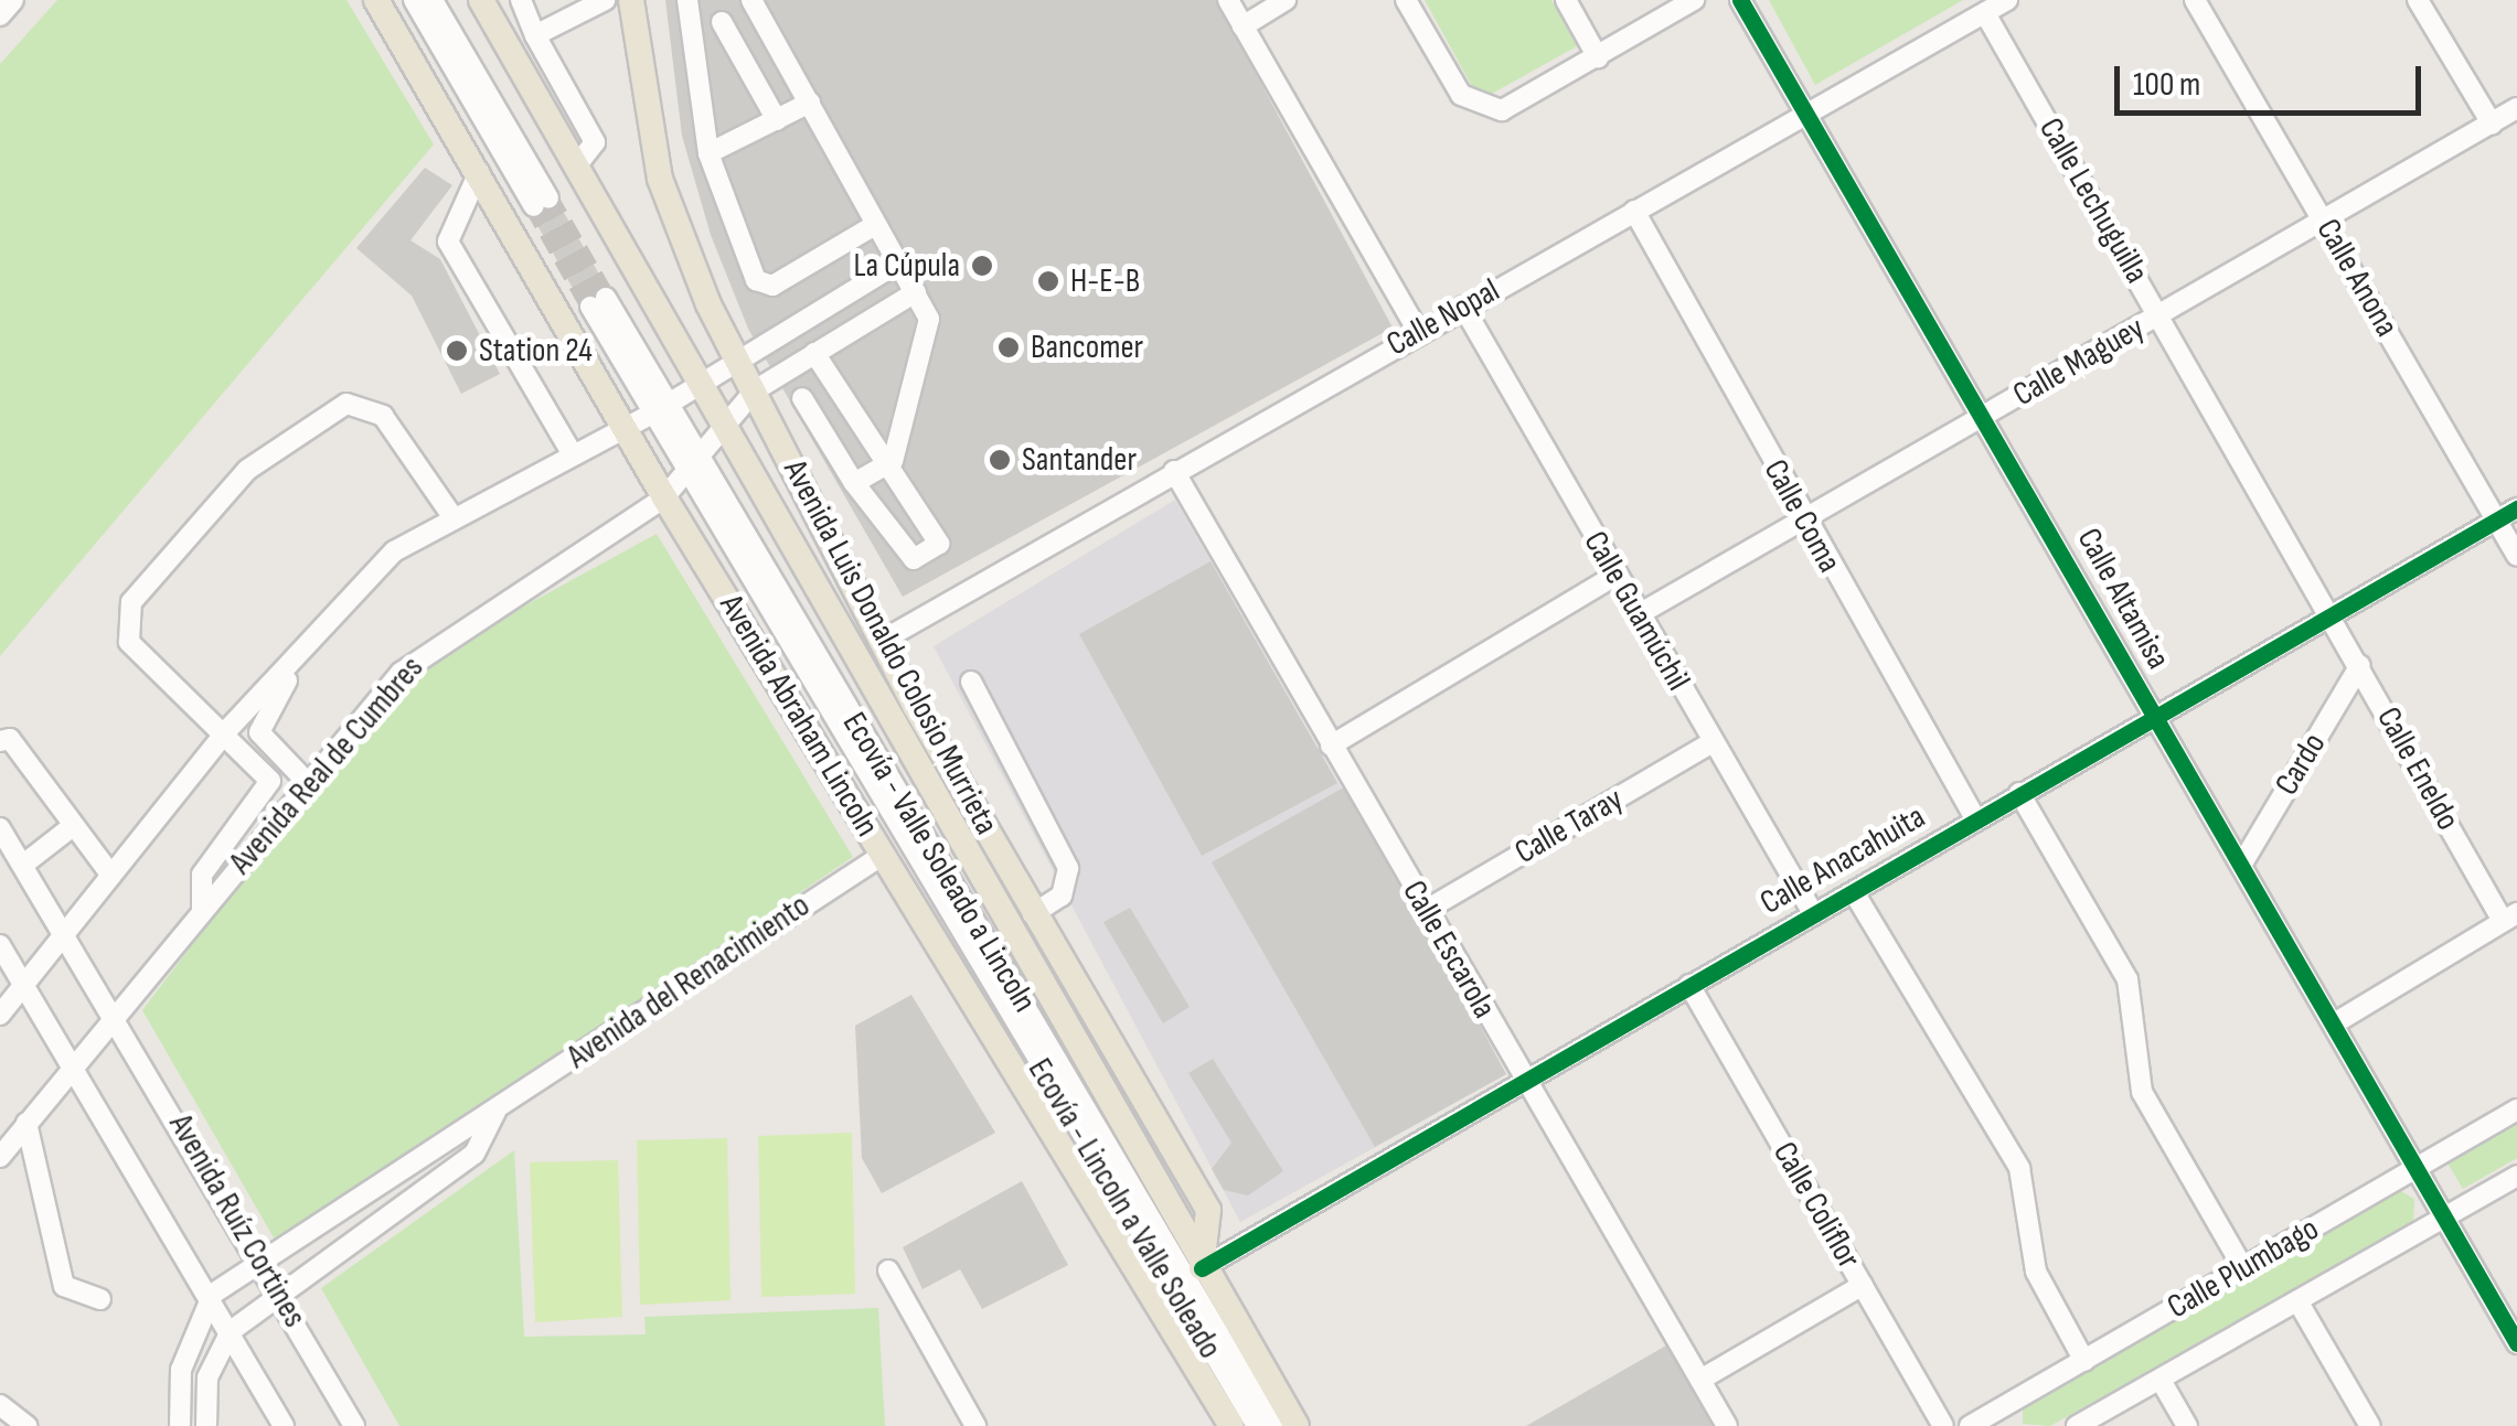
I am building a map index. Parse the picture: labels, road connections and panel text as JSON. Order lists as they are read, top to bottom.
{
  "streets": {
    "main road": ["Avenida Luis Donaldo Colosio Murrieta", "Avenida Abraham Lincoln"],
    "street": [
      "Calle Lechuguilla",
      "Calle Anona",
      "Calle Nopal",
      "Calle Maguey",
      "Calle Coma",
      "Calle Altamisa",
      "Calle Guamúchil",
      "Cardo",
      "Avenida Real de Cumbres",
      "Calle Eneldo",
      "Calle Taray",
      "Calle Anacahuita",
      "Ecovía - Valle Soleado a Lincoln",
      "Calle Escarola",
      "Avenida del Renacimiento",
      "Calle Coliflor",
      "Ecovía - Lincoln a Valle Soleado",
      "Avenida Ruíz Cortines",
      "Calle Plumbago"
    ]
  },
  "crossings": [
    ["Calle Lechuguilla", "Calle Nopal"],
    ["Calle Lechuguilla", "Calle Maguey"],
    ["Calle Lechuguilla", "Calle Eneldo"],
    ["Calle Lechuguilla", "Calle Anacahuita"],
    ["Calle Anona", "Calle Maguey"],
    ["Calle Anona", "Calle Anacahuita"],
    ["Calle Nopal", "Calle Coma"],
    ["Calle Nopal", "Calle Altamisa"],
    ["Calle Nopal", "Calle Guamúchil"],
    ["Calle Nopal", "Avenida Luis Donaldo Colosio Murrieta"],
    ["Calle Nopal", "Calle Escarola"],
    ["Calle Maguey", "Calle Coma"],
    ["Calle Maguey", "Calle Altamisa"],
    ["Calle Maguey", "Calle Guamúchil"],
    ["Calle Coma", "Calle Anacahuita"],
    ["Calle Altamisa", "Cardo"],
    ["Calle Altamisa", "Calle Anacahuita"],
    ["Calle Altamisa", "Calle Plumbago"],
    ["Calle Guamúchil", "Calle Taray"],
    ["Calle Guamúchil", "Calle Anacahuita"],
    ["Avenida Luis Donaldo Colosio Murrieta", "Avenida Real de Cumbres"],
    ["Avenida Luis Donaldo Colosio Murrieta", "Calle Anacahuita"],
    ["Avenida Abraham Lincoln", "Avenida Real de Cumbres"],
    ["Avenida Abraham Lincoln", "Avenida del Renacimiento"],
    ["Cardo", "Calle Eneldo"],
    ["Avenida Real de Cumbres", "Ecovía - Valle Soleado a Lincoln"],
    ["Avenida Real de Cumbres", "Ecovía - Lincoln a Valle Soleado"],
    ["Avenida Real de Cumbres", "Avenida Ruíz Cortines"],
    ["Calle Eneldo", "Calle Anacahuita"],
    ["Calle Taray", "Calle Escarola"],
    ["Calle Anacahuita", "Calle Escarola"],
    ["Calle Anacahuita", "Calle Coliflor"],
    ["Ecovía - Valle Soleado a Lincoln", "Ecovía - Lincoln a Valle Soleado"],
    ["Avenida del Renacimiento", "Avenida Ruíz Cortines"]
  ],
  "places": [
    "La Cúpula",
    "H-E-B",
    "Bancomer",
    "Station 24",
    "Santander"
  ],
  "scale_bar": "100 m"
}
